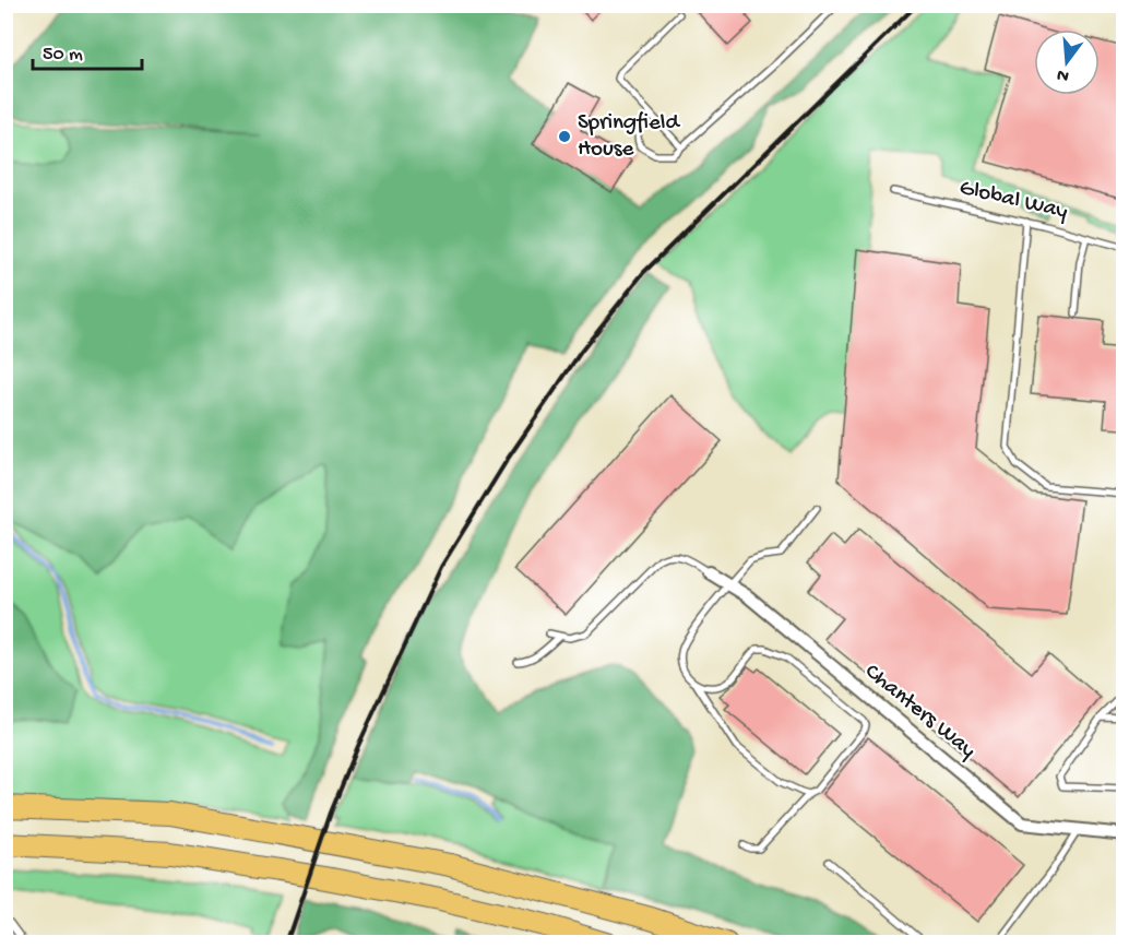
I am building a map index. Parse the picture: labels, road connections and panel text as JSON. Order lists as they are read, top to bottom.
{
  "streets": {
    "street": ["Chanters Way"],
    "lane": ["Global Way"]
  },
  "places": ["Springfield House"],
  "scale_bar": "50 m",
  "north": "bottom"
}
